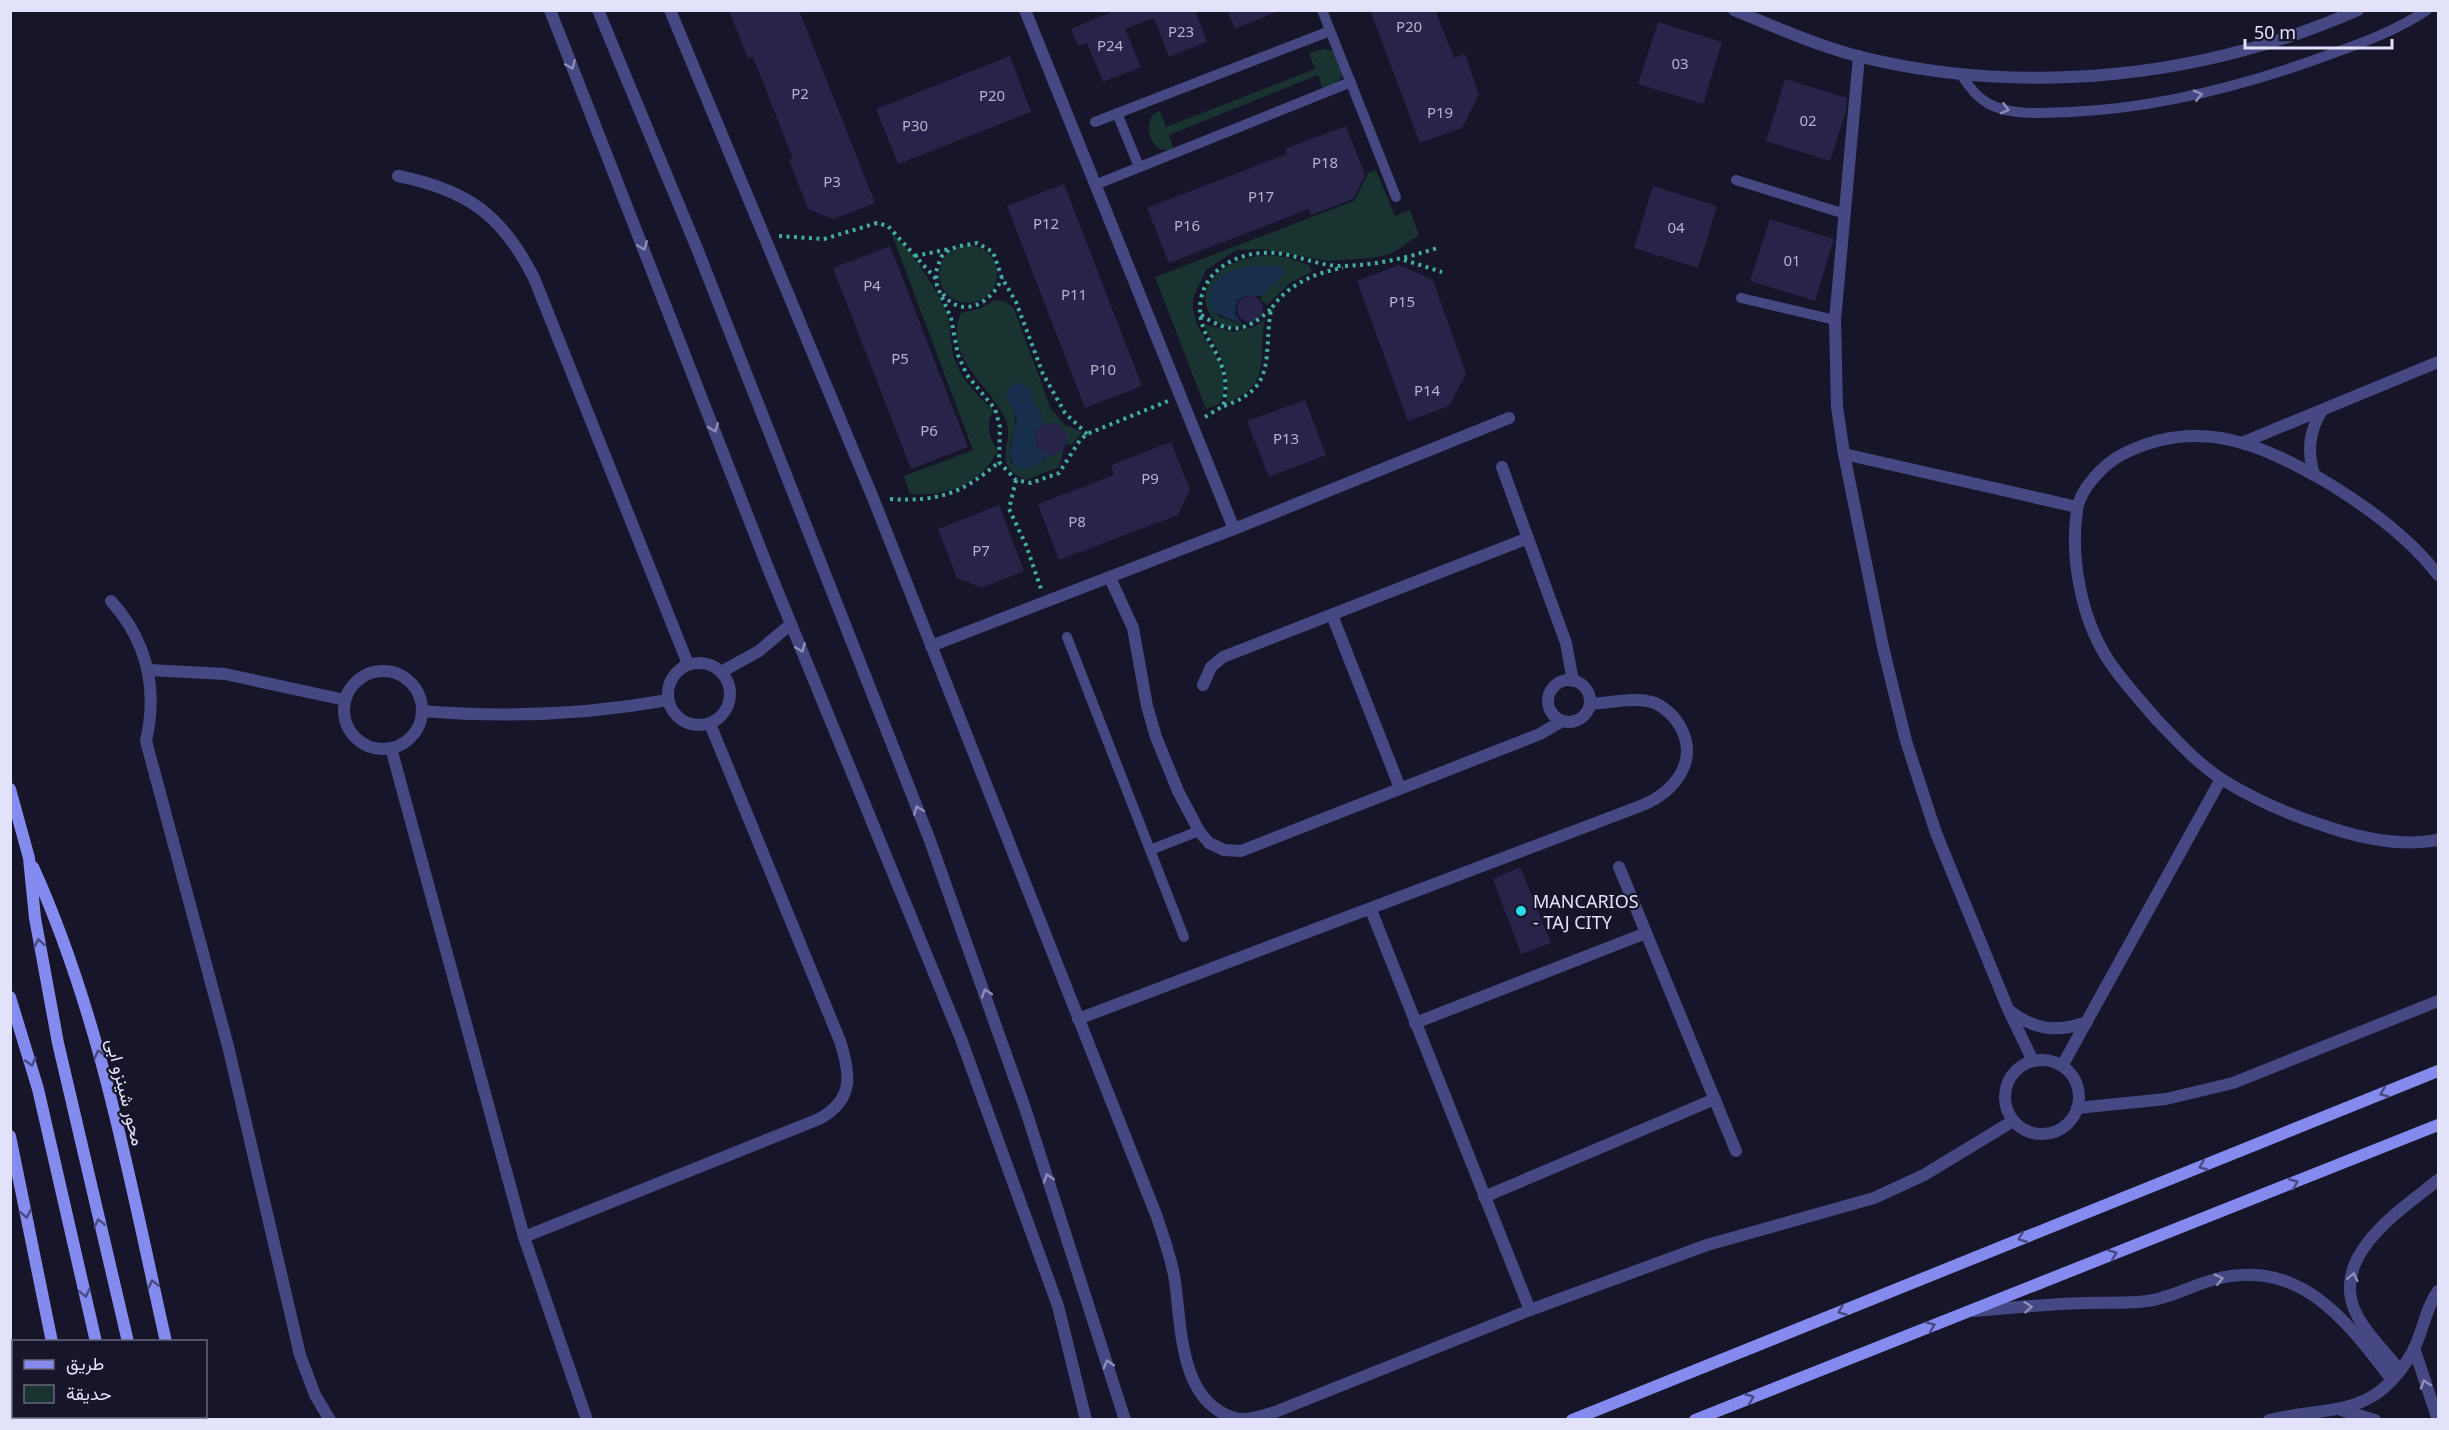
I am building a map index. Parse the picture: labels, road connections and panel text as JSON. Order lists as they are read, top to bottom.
{
  "streets": {
    "main road": ["محور شينزو ابى"]
  },
  "places": ["MANCARIOS - TAJ CITY"],
  "house_numbers": [
    "P20",
    "P23",
    "P24",
    "03",
    "P2",
    "P20",
    "P19",
    "02",
    "P30",
    "P18",
    "P3",
    "P17",
    "P12",
    "P16",
    "04",
    "01",
    "P4",
    "P11",
    "P15",
    "P5",
    "P10",
    "P14",
    "P6",
    "P13",
    "P9",
    "P8",
    "P7"
  ],
  "legend": ["طريق", "حديقة"],
  "scale_bar": "50 m"
}
